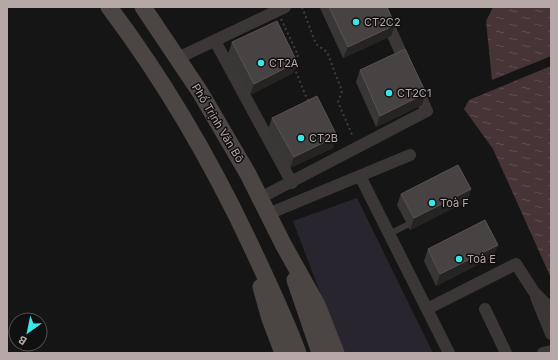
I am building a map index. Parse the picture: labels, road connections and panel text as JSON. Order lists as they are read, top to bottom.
{
  "streets": {
    "main road": ["Phố Trịnh Văn Bô"]
  },
  "places": [
    "CT2C2",
    "CT2A",
    "CT2C1",
    "CT2B",
    "Toà F",
    "Toà E"
  ],
  "north": "bottom left"
}
